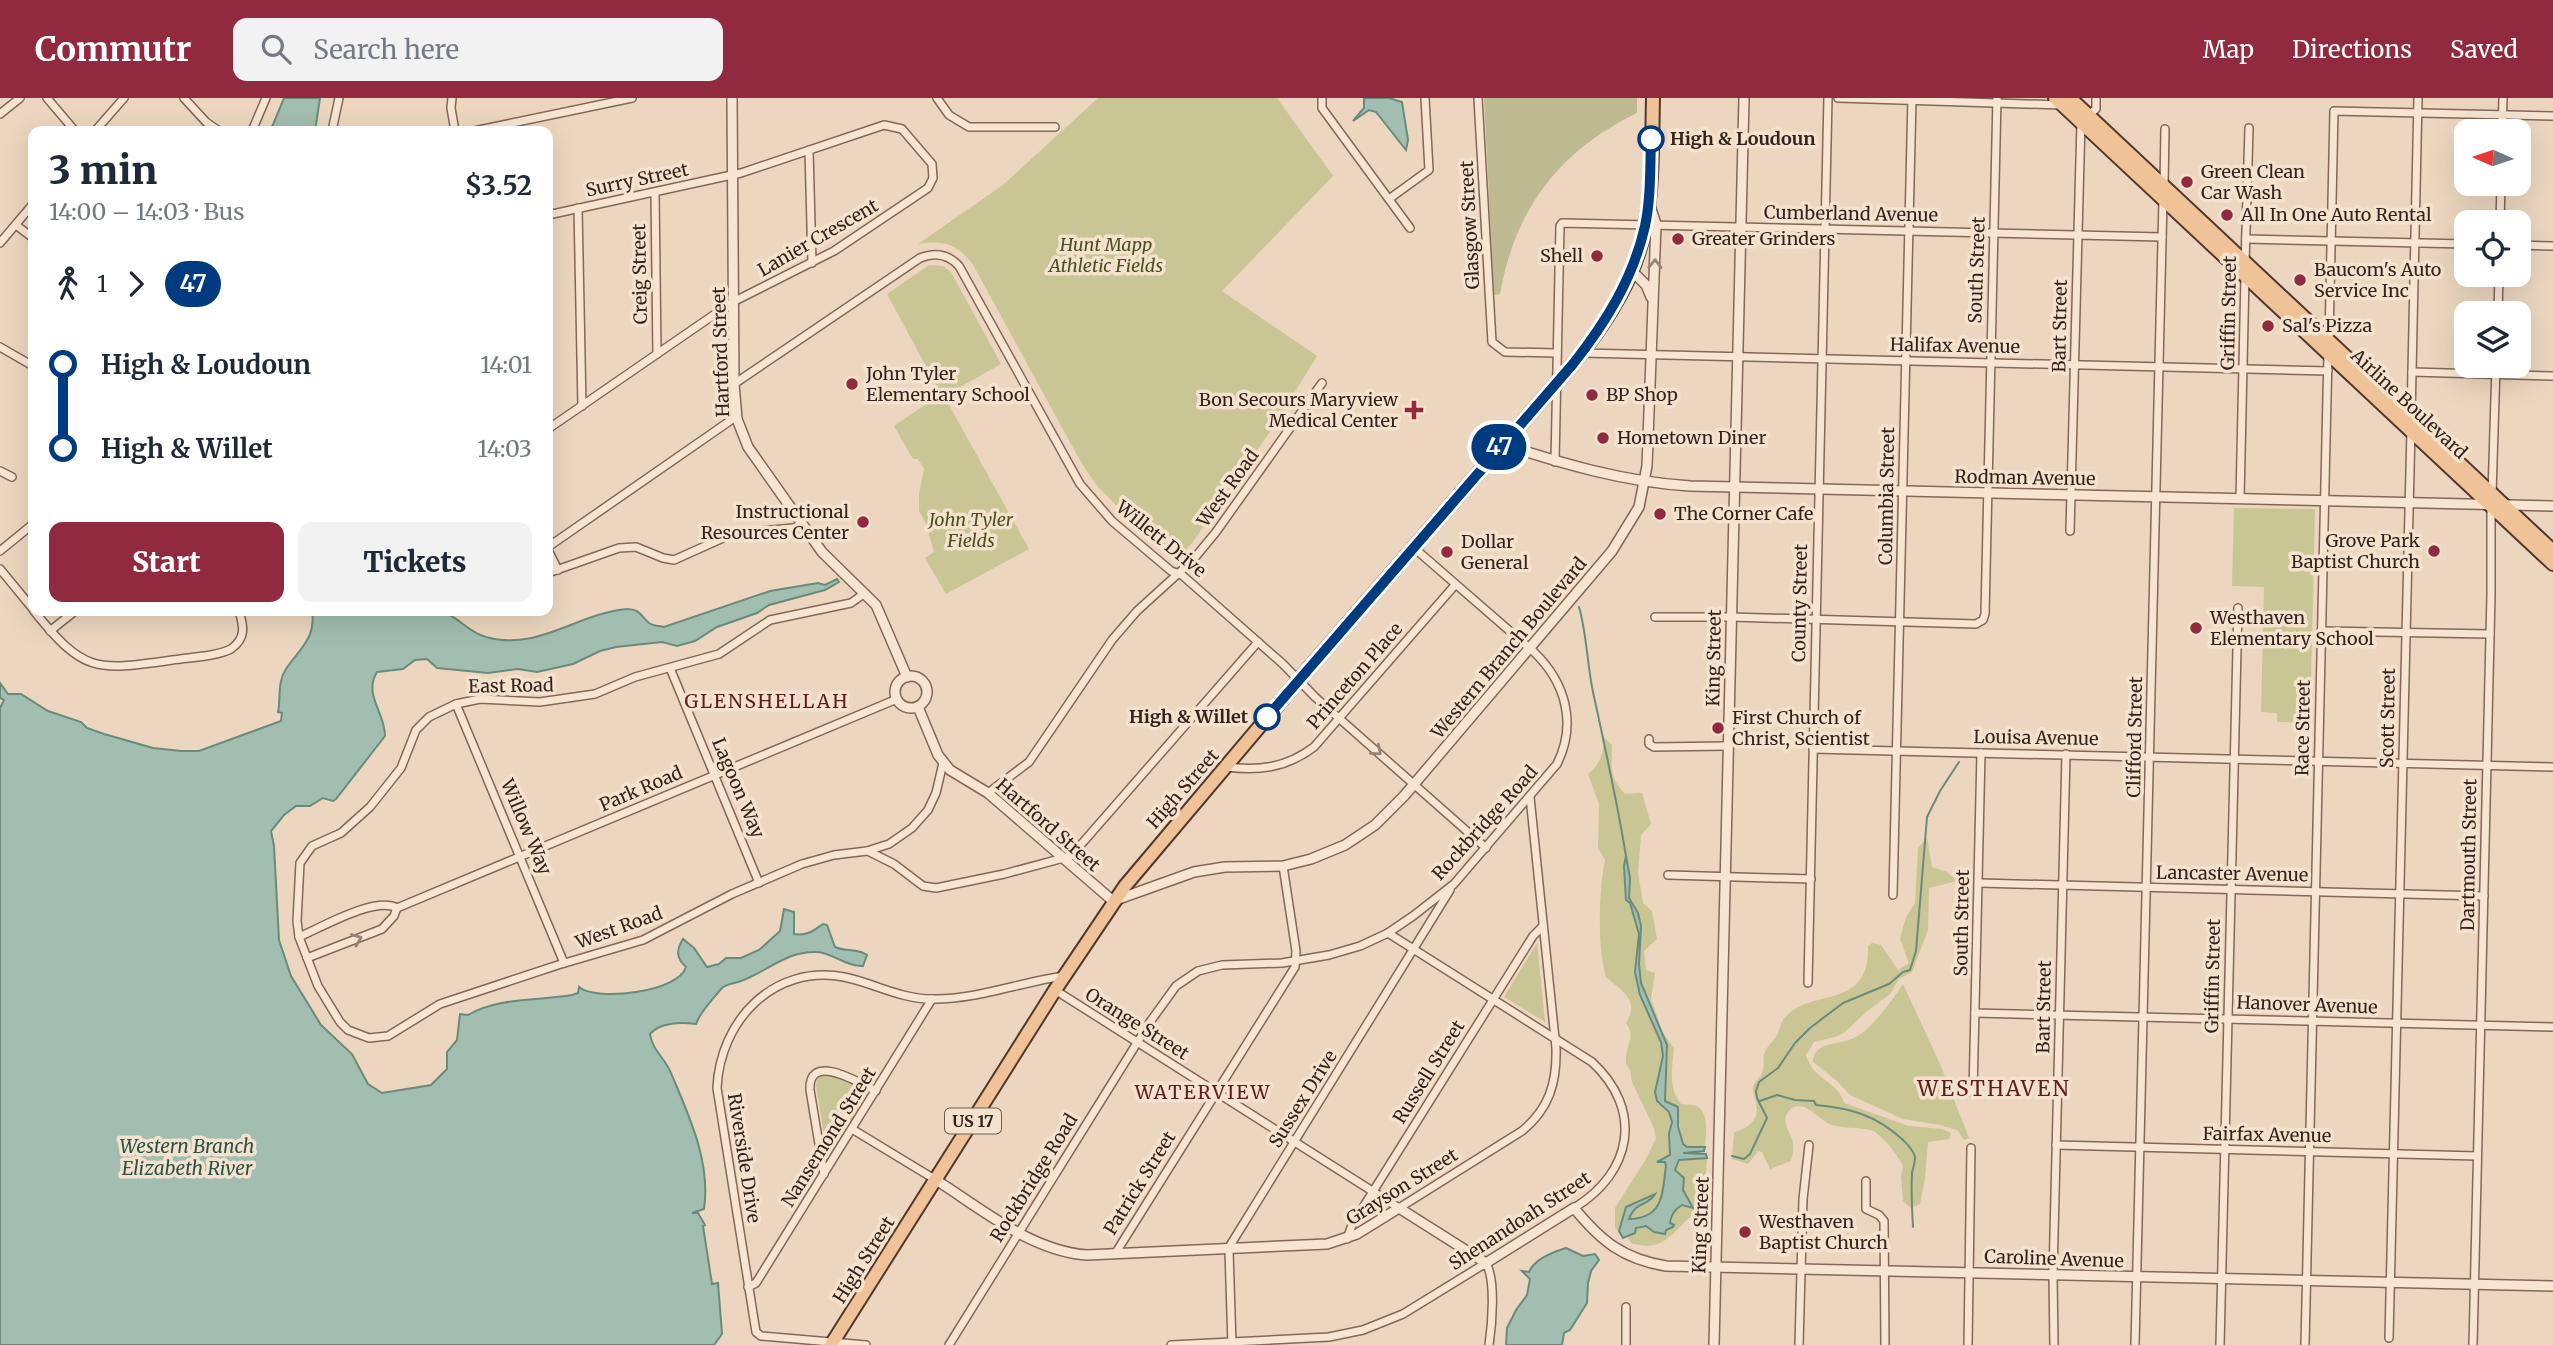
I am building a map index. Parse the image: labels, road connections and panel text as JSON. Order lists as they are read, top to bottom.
{
  "streets": {
    "main road": ["Airline Boulevard", "High Street", "US 17"],
    "street": [
      "Surry Street",
      "Cumberland Avenue",
      "Glasgow Street",
      "Lanier Crescent",
      "South Street",
      "Creig Street",
      "Griffin Street",
      "Bart Street",
      "Halifax Avenue",
      "Hartford Street",
      "Rodman Avenue",
      "West Road",
      "Columbia Street",
      "Willett Drive",
      "County Street",
      "Western Branch Boulevard",
      "King Street",
      "Princeton Place",
      "East Road",
      "Scott Street",
      "Race Street",
      "Clifford Street",
      "Louisa Avenue",
      "Lagoon Way",
      "Park Road",
      "Rockbridge Road",
      "Willow Way",
      "Dartmouth Street",
      "Lancaster Avenue",
      "Hanover Avenue",
      "Orange Street",
      "Russell Street",
      "Sussex Drive",
      "Fairfax Avenue",
      "Nansemond Street",
      "Riverside Drive",
      "Patrick Street",
      "Grayson Street",
      "Shenandoah Street",
      "Caroline Avenue"
    ]
  },
  "crossings": [
    ["Surry Street", "Lanier Crescent"],
    ["Surry Street", "Creig Street"],
    ["Surry Street", "Hartford Street"],
    ["Cumberland Avenue", "Glasgow Street"],
    ["Cumberland Avenue", "South Street"],
    ["Cumberland Avenue", "Bart Street"],
    ["Cumberland Avenue", "Columbia Street"],
    ["Cumberland Avenue", "County Street"],
    ["Cumberland Avenue", "Western Branch Boulevard"],
    ["Cumberland Avenue", "King Street"],
    ["Cumberland Avenue", "Clifford Street"],
    ["Cumberland Avenue", "High Street"],
    ["Lanier Crescent", "Creig Street"],
    ["Lanier Crescent", "Hartford Street"],
    ["South Street", "Halifax Avenue"],
    ["South Street", "Rodman Avenue"],
    ["South Street", "Columbia Street"],
    ["South Street", "County Street"],
    ["South Street", "King Street"],
    ["South Street", "Louisa Avenue"],
    ["South Street", "Lancaster Avenue"],
    ["South Street", "Hanover Avenue"],
    ["Griffin Street", "Halifax Avenue"],
    ["Griffin Street", "Airline Boulevard"],
    ["Griffin Street", "Rodman Avenue"],
    ["Griffin Street", "Louisa Avenue"],
    ["Griffin Street", "Lancaster Avenue"],
    ["Griffin Street", "Hanover Avenue"],
    ["Griffin Street", "Fairfax Avenue"],
    ["Griffin Street", "Caroline Avenue"],
    ["Bart Street", "Halifax Avenue"],
    ["Bart Street", "Airline Boulevard"],
    ["Bart Street", "Rodman Avenue"],
    ["Bart Street", "Louisa Avenue"],
    ["Bart Street", "Lancaster Avenue"],
    ["Bart Street", "Hanover Avenue"],
    ["Bart Street", "Fairfax Avenue"],
    ["Bart Street", "Caroline Avenue"],
    ["Halifax Avenue", "Columbia Street"],
    ["Halifax Avenue", "County Street"],
    ["Halifax Avenue", "Western Branch Boulevard"],
    ["Halifax Avenue", "King Street"],
    ["Halifax Avenue", "Race Street"],
    ["Halifax Avenue", "Clifford Street"],
    ["Halifax Avenue", "High Street"],
    ["Hartford Street", "West Road"],
    ["Hartford Street", "Willett Drive"],
    ["Hartford Street", "Western Branch Boulevard"],
    ["Hartford Street", "East Road"],
    ["Hartford Street", "Park Road"],
    ["Hartford Street", "High Street"],
    ["Airline Boulevard", "Rodman Avenue"],
    ["Airline Boulevard", "Scott Street"],
    ["Airline Boulevard", "Race Street"],
    ["Airline Boulevard", "Clifford Street"],
    ["Airline Boulevard", "Dartmouth Street"],
    ["Rodman Avenue", "Columbia Street"],
    ["Rodman Avenue", "County Street"],
    ["Rodman Avenue", "Western Branch Boulevard"],
    ["Rodman Avenue", "King Street"],
    ["Rodman Avenue", "Scott Street"],
    ["Rodman Avenue", "Race Street"],
    ["Rodman Avenue", "Clifford Street"],
    ["Rodman Avenue", "High Street"],
    ["Rodman Avenue", "Dartmouth Street"],
    ["West Road", "Willett Drive"],
    ["West Road", "East Road"],
    ["West Road", "Lagoon Way"],
    ["West Road", "Park Road"],
    ["West Road", "Willow Way"],
    ["Columbia Street", "Louisa Avenue"],
    ["Willett Drive", "Western Branch Boulevard"],
    ["Willett Drive", "Princeton Place"],
    ["Willett Drive", "High Street"],
    ["Willett Drive", "Rockbridge Road"],
    ["County Street", "Louisa Avenue"],
    ["Western Branch Boulevard", "High Street"],
    ["Western Branch Boulevard", "Rockbridge Road"],
    ["King Street", "Caroline Avenue"],
    ["Princeton Place", "High Street"],
    ["Princeton Place", "Rockbridge Road"],
    ["East Road", "Lagoon Way"],
    ["East Road", "Park Road"],
    ["East Road", "Willow Way"],
    ["Scott Street", "Race Street"],
    ["Scott Street", "Louisa Avenue"],
    ["Scott Street", "Lancaster Avenue"],
    ["Scott Street", "Hanover Avenue"],
    ["Scott Street", "Fairfax Avenue"],
    ["Scott Street", "Caroline Avenue"],
    ["Race Street", "Louisa Avenue"],
    ["Race Street", "Lancaster Avenue"],
    ["Race Street", "Hanover Avenue"],
    ["Race Street", "Fairfax Avenue"],
    ["Race Street", "Caroline Avenue"],
    ["Clifford Street", "Louisa Avenue"],
    ["Clifford Street", "Lancaster Avenue"],
    ["Clifford Street", "Hanover Avenue"],
    ["Clifford Street", "Fairfax Avenue"],
    ["Clifford Street", "Caroline Avenue"],
    ["Louisa Avenue", "Dartmouth Street"],
    ["Lagoon Way", "Park Road"],
    ["Park Road", "Willow Way"],
    ["High Street", "Rockbridge Road"],
    ["High Street", "Orange Street"],
    ["High Street", "Riverside Drive"],
    ["High Street", "Grayson Street"],
    ["Rockbridge Road", "Orange Street"],
    ["Rockbridge Road", "Sussex Drive"],
    ["Rockbridge Road", "Patrick Street"],
    ["Rockbridge Road", "Grayson Street"],
    ["Rockbridge Road", "Shenandoah Street"],
    ["Dartmouth Street", "Lancaster Avenue"],
    ["Dartmouth Street", "Hanover Avenue"],
    ["Dartmouth Street", "Fairfax Avenue"],
    ["Dartmouth Street", "Caroline Avenue"],
    ["Orange Street", "Russell Street"],
    ["Orange Street", "Sussex Drive"],
    ["Orange Street", "Patrick Street"],
    ["Orange Street", "Grayson Street"],
    ["Orange Street", "Shenandoah Street"],
    ["Russell Street", "Grayson Street"],
    ["Russell Street", "Shenandoah Street"],
    ["Sussex Drive", "Grayson Street"],
    ["Sussex Drive", "Shenandoah Street"],
    ["Nansemond Street", "Riverside Drive"],
    ["Nansemond Street", "Grayson Street"],
    ["Patrick Street", "Grayson Street"],
    ["Grayson Street", "Shenandoah Street"],
    ["Shenandoah Street", "Caroline Avenue"]
  ],
  "districts": ["GLENSHELLAH", "WESTHAVEN", "WATERVIEW"],
  "water": ["Western Branch Elizabeth River"],
  "parks": ["Hunt Mapp Athletic Fields", "John Tyler Fields"],
  "places": {
    "other": [
      "High & Loudoun",
      "Green Clean Car Wash",
      "All In One Auto Rental",
      "Greater Grinders",
      "Shell",
      "Baucom's Auto Service Inc",
      "Sal's Pizza",
      "John Tyler Elementary School",
      "BP Shop",
      "Hometown Diner",
      "The Corner Cafe",
      "Instructional Resources Center",
      "Grove Park Baptist Church",
      "Dollar General",
      "Westhaven Elementary School",
      "High & Willet",
      "First Church of Christ, Scientist",
      "Westhaven Baptist Church"
    ],
    "health": ["Bon Secours Maryview Medical Center"]
  },
  "lines": ["bus line 47"],
  "north": "left",
  "page": {
    "header": "Commutr",
    "search": "Search here",
    "nav": ["Map", "Directions", "Saved"],
    "on_map": "47",
    "heading": ["3 min", "14:00 – 14:03 · Bus", "$3.52"],
    "legs": ["1", "47"],
    "list": [
      {
        "name": "High & Loudoun",
        "value": "14:01"
      },
      {
        "name": "High & Willet",
        "value": "14:03"
      }
    ],
    "buttons": ["Start", "Tickets"]
  }
}
